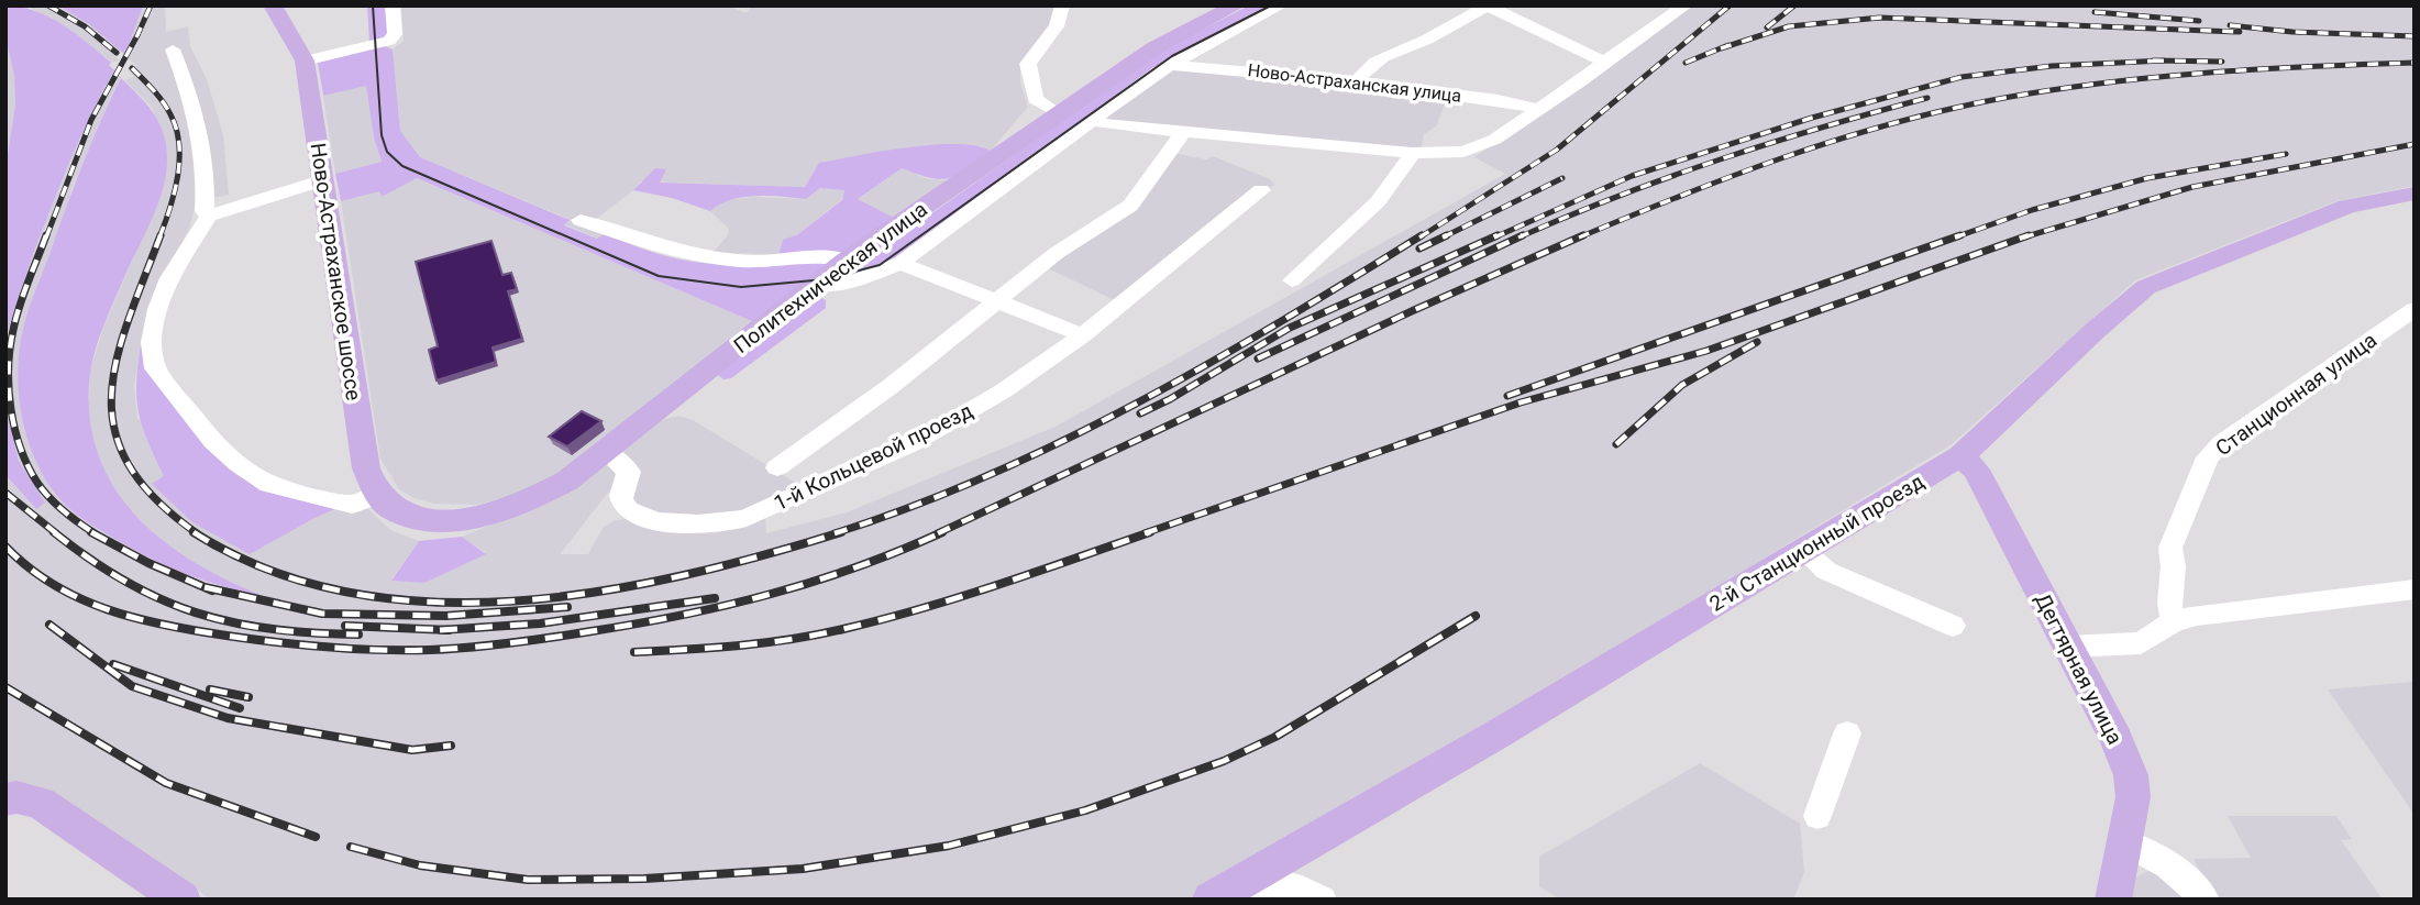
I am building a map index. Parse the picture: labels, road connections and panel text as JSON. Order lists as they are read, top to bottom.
{
  "streets": {
    "main road": [
      "Ново-Астраханское шоссе",
      "Политехническая улица",
      "2-й Станционный проезд",
      "Дегтярная улица"
    ],
    "street": ["Ново-Астраханская улица", "Станционная улица", "1-й Кольцевой проезд"]
  },
  "crossings": [
    ["Ново-Астраханское шоссе", "Политехническая улица"],
    ["Политехническая улица", "1-й Кольцевой проезд"],
    ["2-й Станционный проезд", "Дегтярная улица"]
  ]
}
